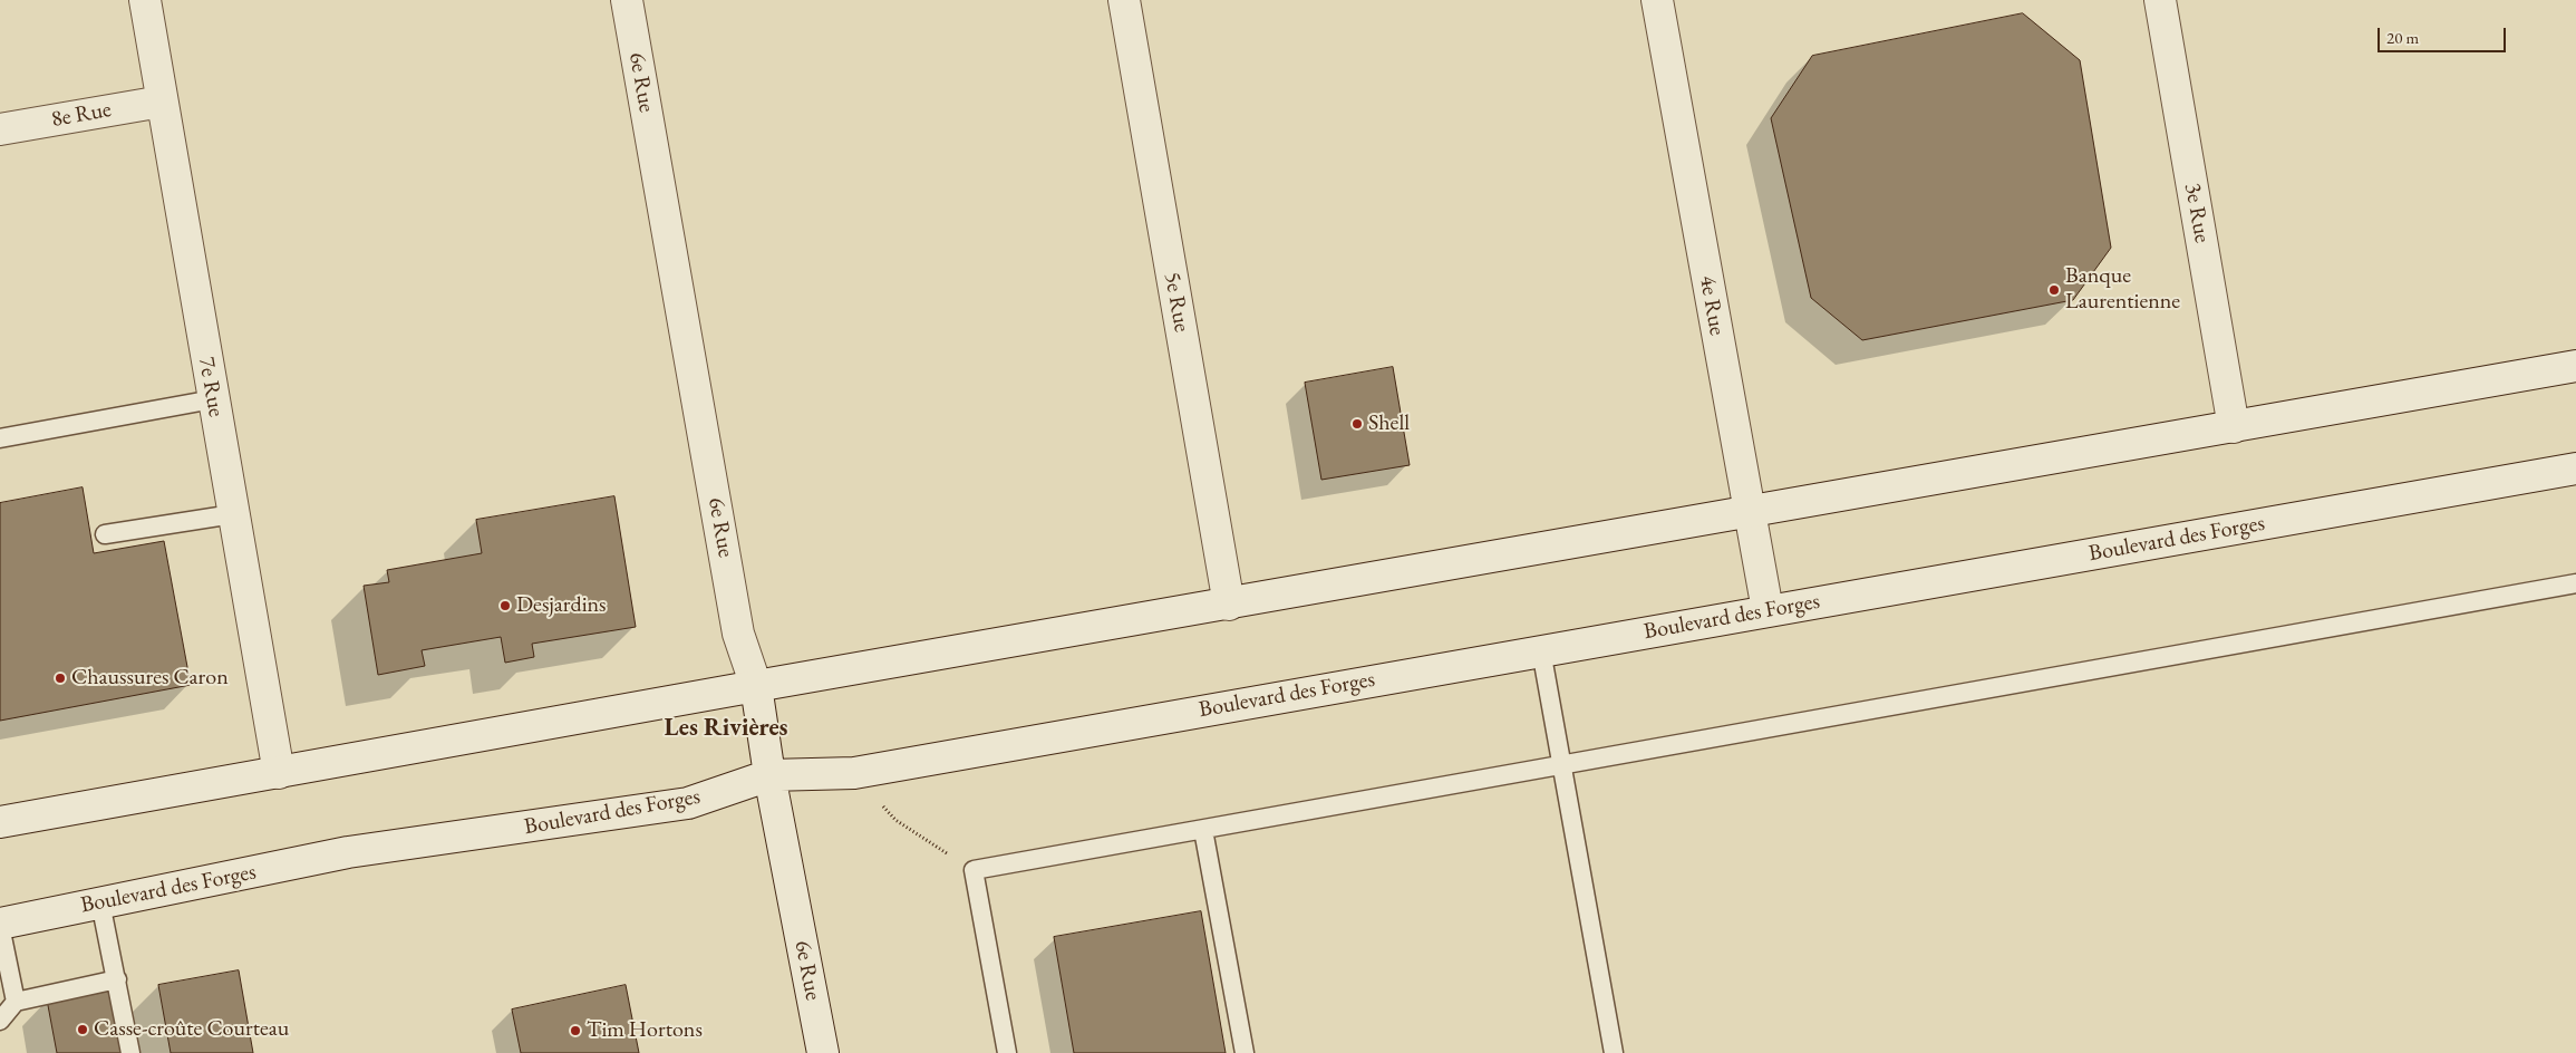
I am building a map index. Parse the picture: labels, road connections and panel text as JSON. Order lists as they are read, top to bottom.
{
  "streets": {
    "main road": [
      "6e Rue",
      "8e Rue",
      "3e Rue",
      "5e Rue",
      "4e Rue",
      "7e Rue",
      "Boulevard des Forges"
    ]
  },
  "crossings": [
    ["6e Rue", "Boulevard des Forges"],
    ["8e Rue", "7e Rue"],
    ["4e Rue", "Boulevard des Forges"]
  ],
  "districts": ["Les Rivières"],
  "places": [
    "Banque Laurentienne",
    "Shell",
    "Desjardins",
    "Chaussures Caron",
    "Casse-croûte Courteau",
    "Tim Hortons"
  ],
  "scale_bar": "20 m"
}
